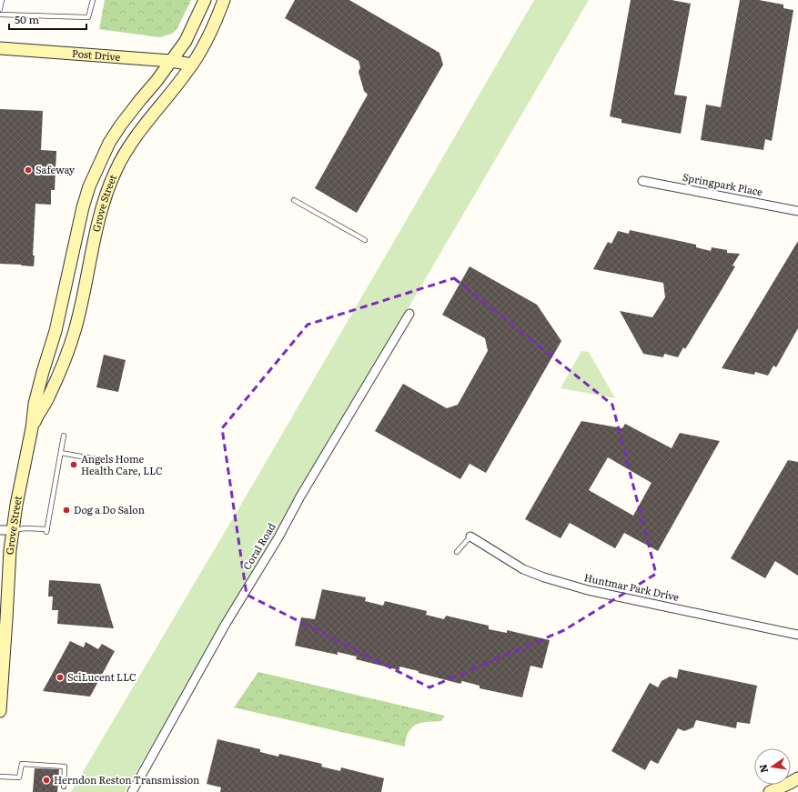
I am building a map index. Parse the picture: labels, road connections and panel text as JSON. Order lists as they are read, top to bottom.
{
  "streets": {
    "street": [
      "Post Drive",
      "Springpark Place",
      "Grove Street",
      "Coral Road",
      "Huntmar Park Drive"
    ]
  },
  "crossings": [
    ["Post Drive", "Grove Street"]
  ],
  "places": [
    "Safeway",
    "Angels Home Health Care, LLC",
    "Dog a Do Salon",
    "SciLucent LLC",
    "Herndon Reston Transmission"
  ],
  "scale_bar": "50 m",
  "north": "left"
}
